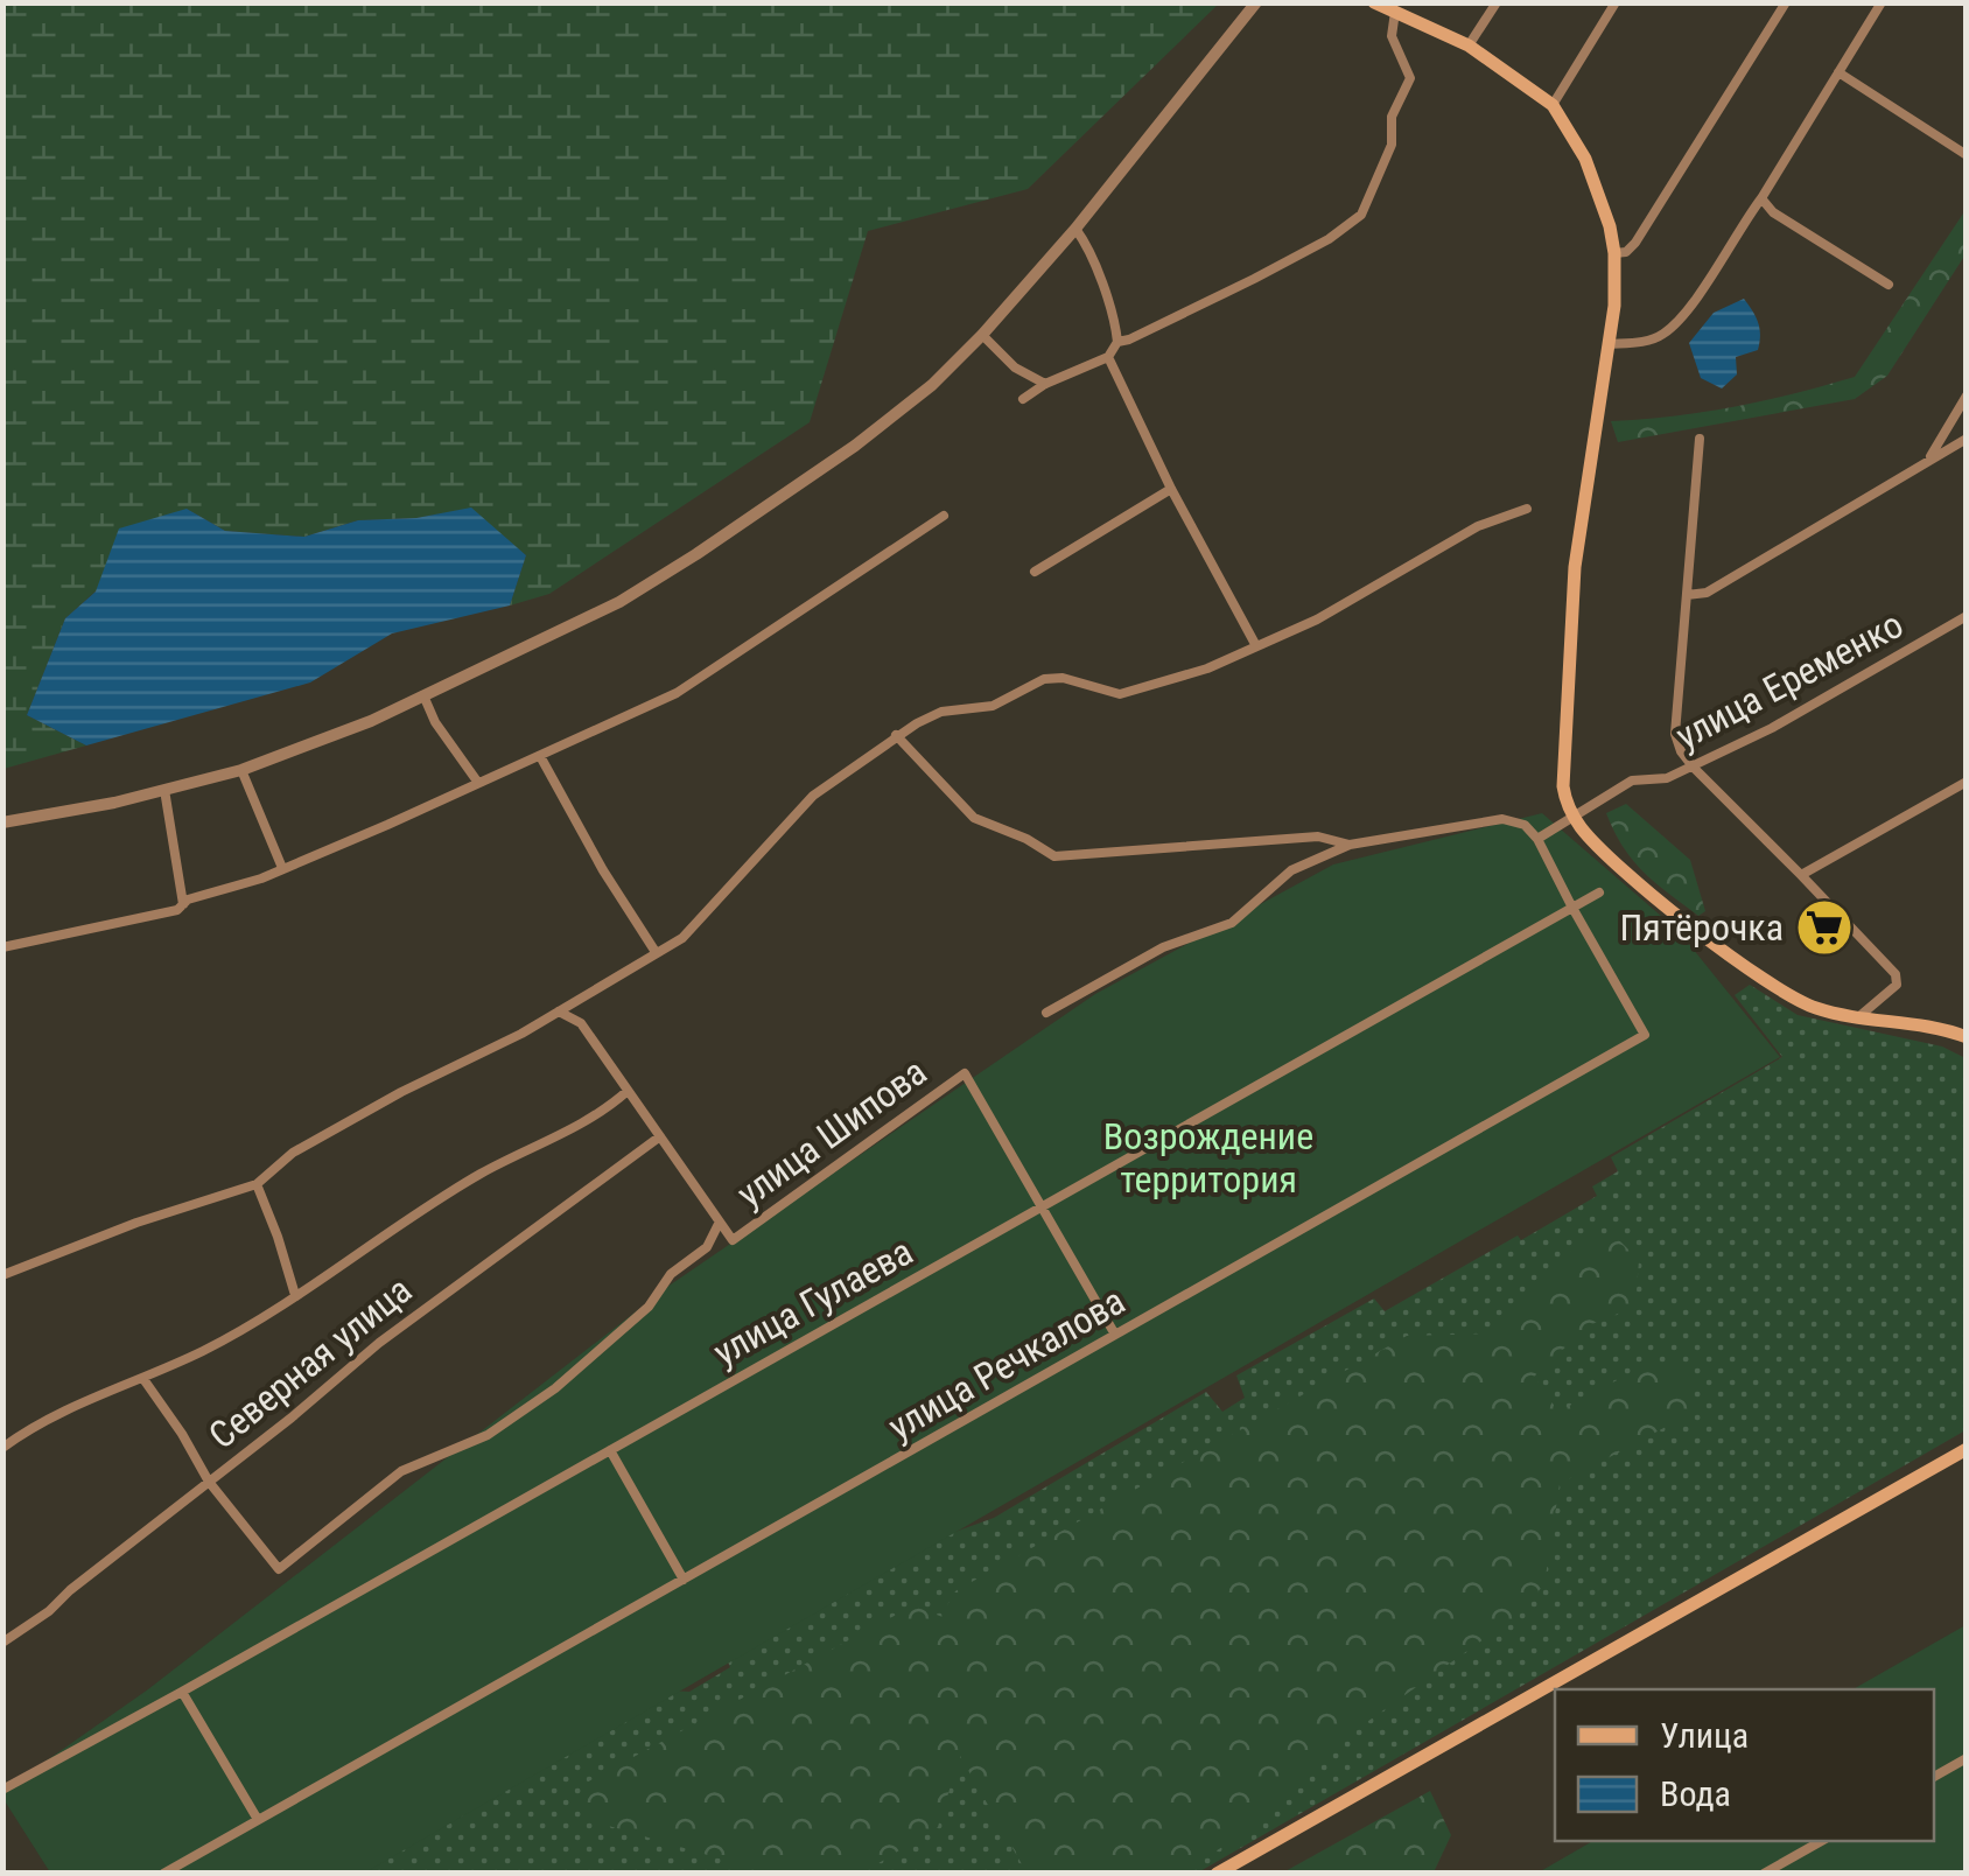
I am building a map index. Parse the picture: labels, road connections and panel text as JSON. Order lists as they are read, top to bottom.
{
  "streets": {
    "street": [
      "улица Еременко",
      "улица Шипова",
      "улица Гулаева",
      "Северная улица",
      "улица Речкалова"
    ]
  },
  "crossings": [
    ["улица Шипова", "улица Гулаева"],
    ["улица Шипова", "улица Речкалова"],
    ["улица Гулаева", "улица Речкалова"]
  ],
  "parks": ["Возрождение территория"],
  "places": {
    "supermarket": ["Пятёрочка"]
  },
  "legend": ["Улица", "Вода"]
}
